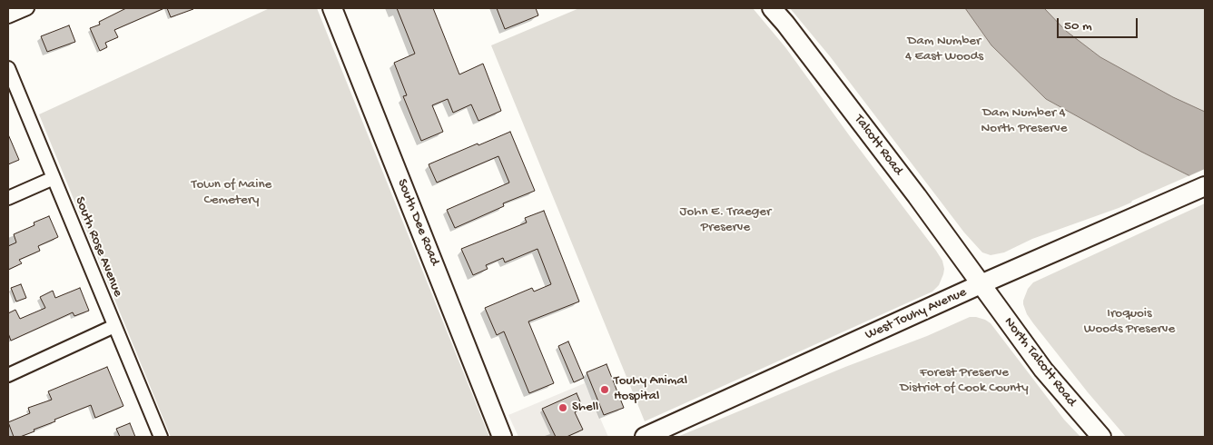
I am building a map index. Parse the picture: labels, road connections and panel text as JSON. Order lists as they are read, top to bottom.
{
  "streets": {
    "main road": [
      "Talcott Road",
      "South Dee Road",
      "West Touhy Avenue",
      "North Talcott Road"
    ],
    "street": ["South Rose Avenue"]
  },
  "crossings": [
    ["Talcott Road", "West Touhy Avenue"],
    ["Talcott Road", "North Talcott Road"],
    ["West Touhy Avenue", "North Talcott Road"]
  ],
  "parks": [
    "Dam Number 4 East Woods",
    "Dam Number 4 North Preserve",
    "Town of Maine Cemetery",
    "John E. Traeger Preserve",
    "Iroquois Woods Preserve",
    "Forest Preserve District of Cook County"
  ],
  "places": ["Touhy Animal Hospital", "Shell"],
  "scale_bar": "50 m"
}
